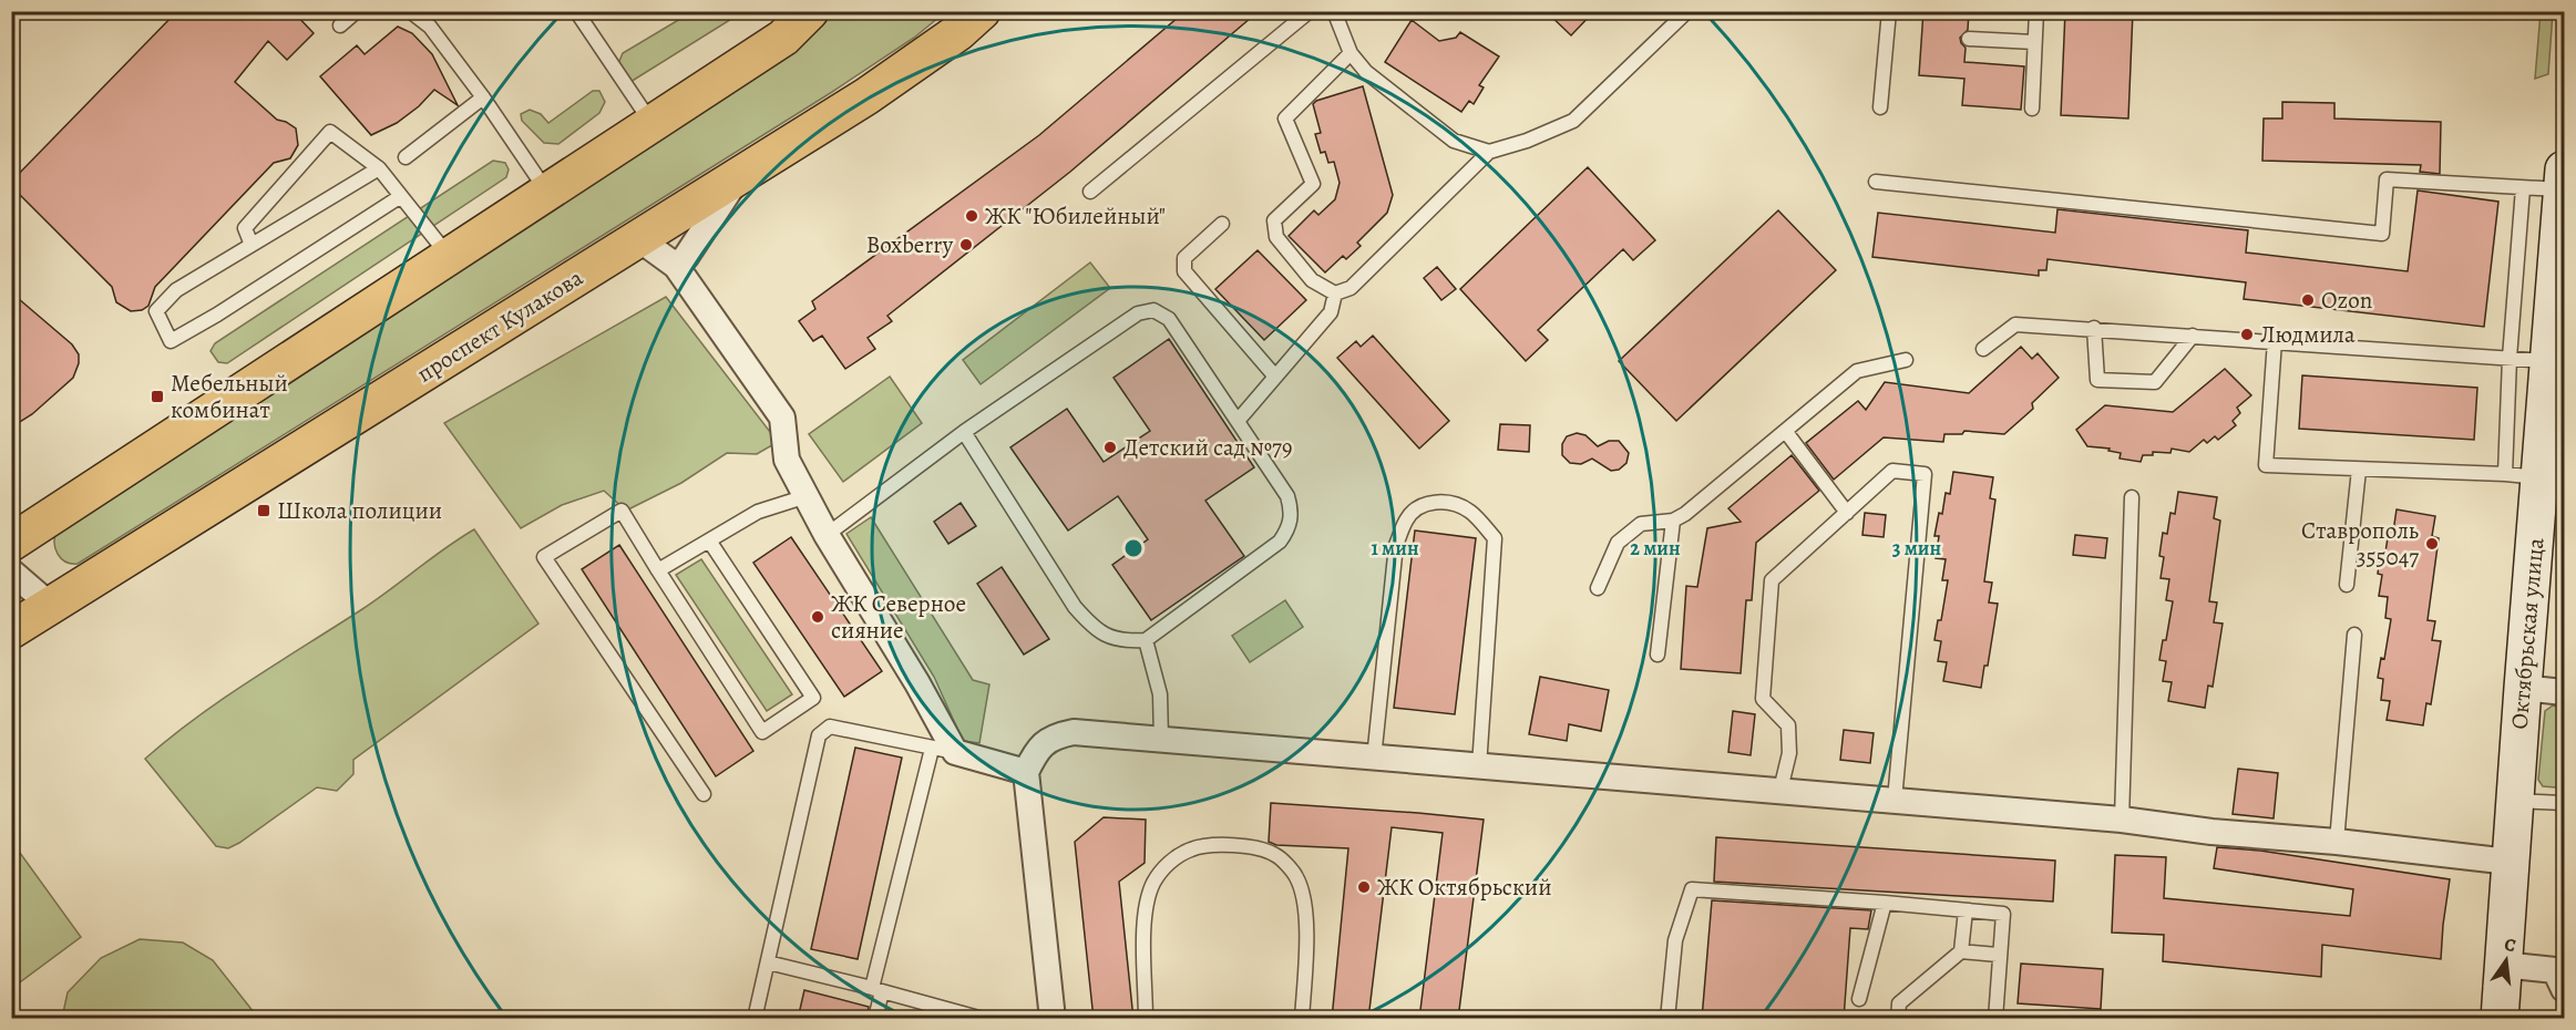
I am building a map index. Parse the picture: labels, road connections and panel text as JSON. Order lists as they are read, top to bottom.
{
  "streets": {
    "main road": ["проспект Кулакова", "Октябрьская улица"]
  },
  "places": {
    "other": [
      "ЖК \"Юбилейный\"",
      "Boxberry",
      "Ozon",
      "Людмила",
      "Детский сад №79",
      "Ставрополь 355047",
      "ЖК Северное сияние",
      "ЖК Октябрьский"
    ],
    "transit": ["Мебельный комбинат", "Школа полиции"]
  },
  "north": "top",
  "rings": ["1 мин", "2 мин", "3 мин"]
}
